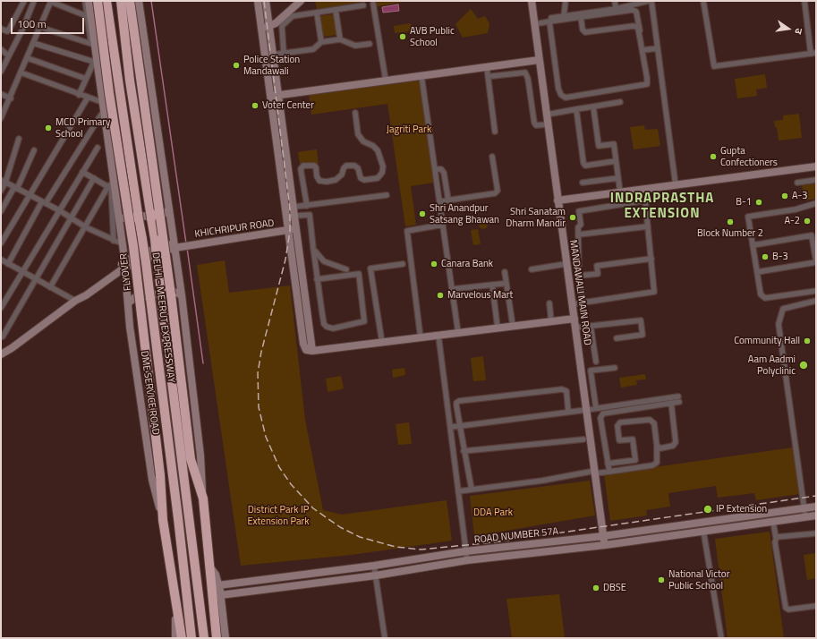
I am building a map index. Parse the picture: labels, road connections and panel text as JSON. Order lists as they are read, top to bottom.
{
  "streets": {
    "highway": ["FLYOVER", "DELHI - MEERUT EXPRESSWAY"],
    "street": [
      "KHICHRIPUR ROAD",
      "MANDAWALI MAIN ROAD",
      "DME SERVICE ROAD",
      "ROAD NUMBER 57A"
    ]
  },
  "crossings": [
    ["KHICHRIPUR ROAD", "DME SERVICE ROAD"],
    ["FLYOVER", "DME SERVICE ROAD"],
    ["MANDAWALI MAIN ROAD", "ROAD NUMBER 57A"]
  ],
  "districts": ["INDRAPRASTHA EXTENSION"],
  "parks": ["Jagriti Park", "District Park IP Extension Park", "DDA Park"],
  "places": [
    "AVB Public School",
    "Police Station Mandawali",
    "Voter Center",
    "MCD Primary School",
    "Gupta Confectioners",
    "A-3",
    "B-1",
    "Shri Anandpur Satsang Bhawan",
    "Shri Sanatam Dharm Mandir",
    "A-2",
    "Block Number 2",
    "B-3",
    "Canara Bank",
    "Marvelous Mart",
    "Community Hall",
    "Aam Aadmi Polyclinic",
    "IP Extension",
    "National Victor Public School",
    "DBSE"
  ],
  "scale_bar": "100 m",
  "north": "right"
}
